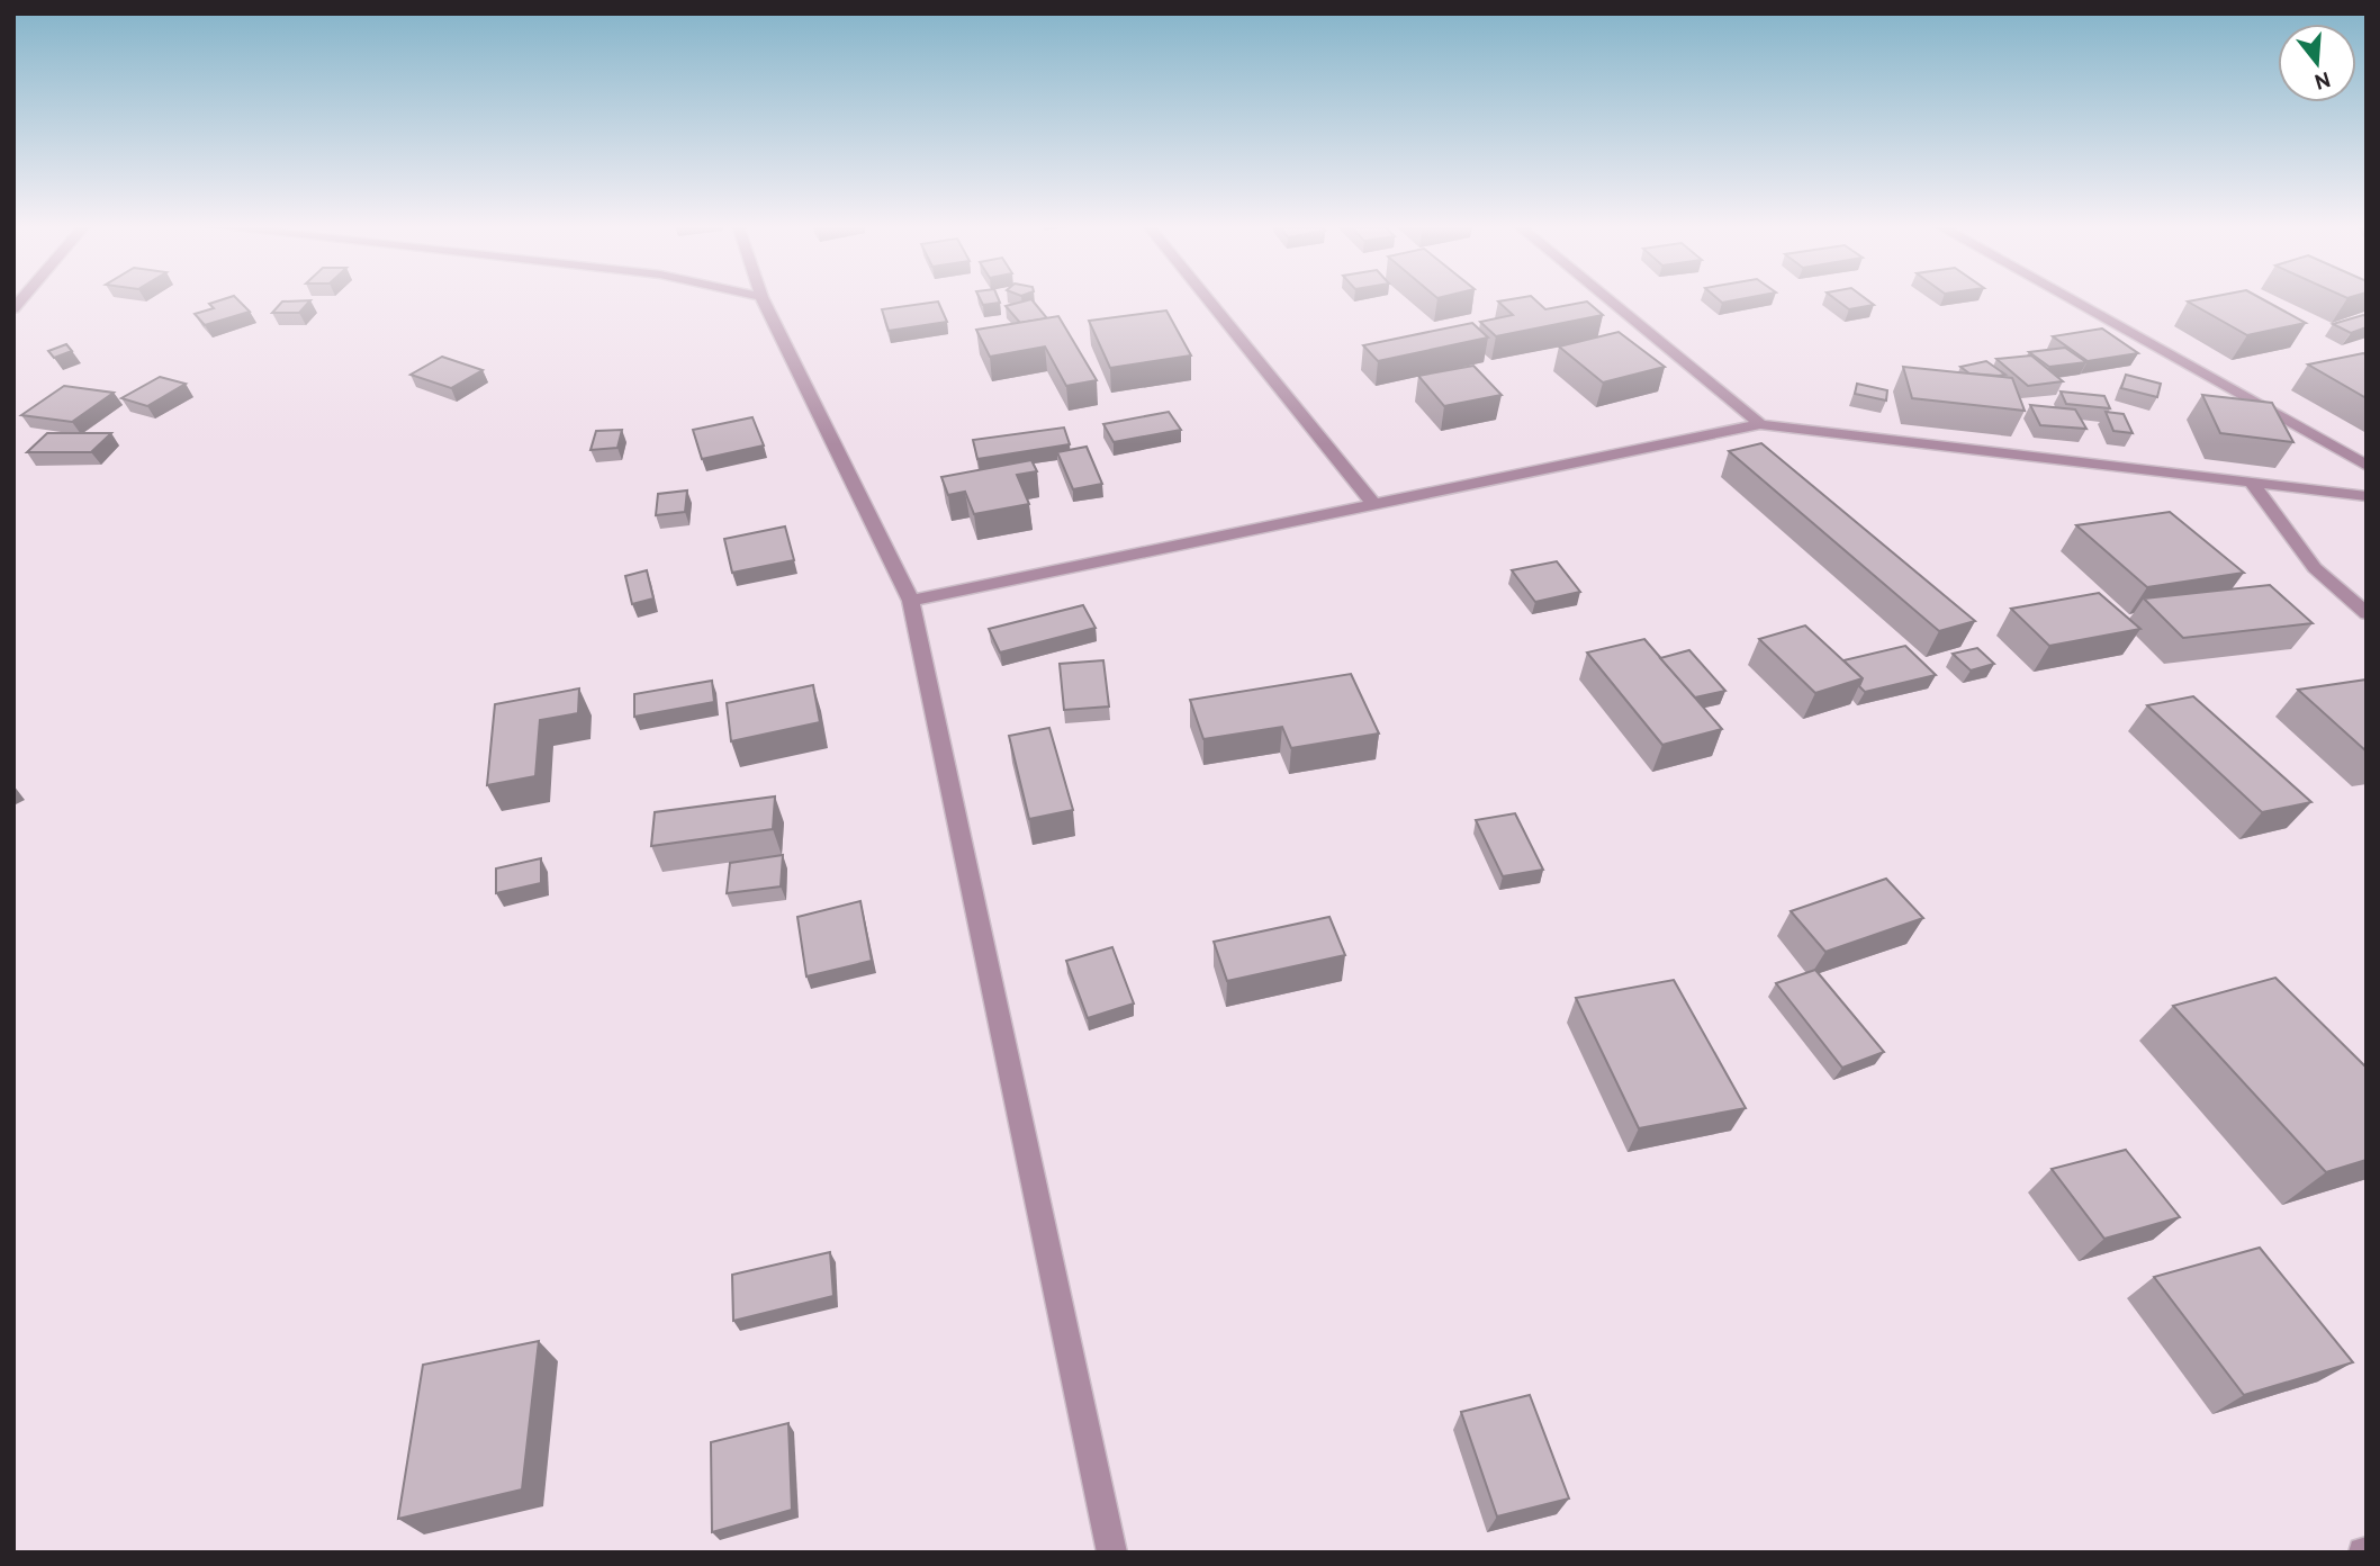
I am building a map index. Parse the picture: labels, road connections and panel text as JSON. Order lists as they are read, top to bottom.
{
  "north": "bottom"
}
